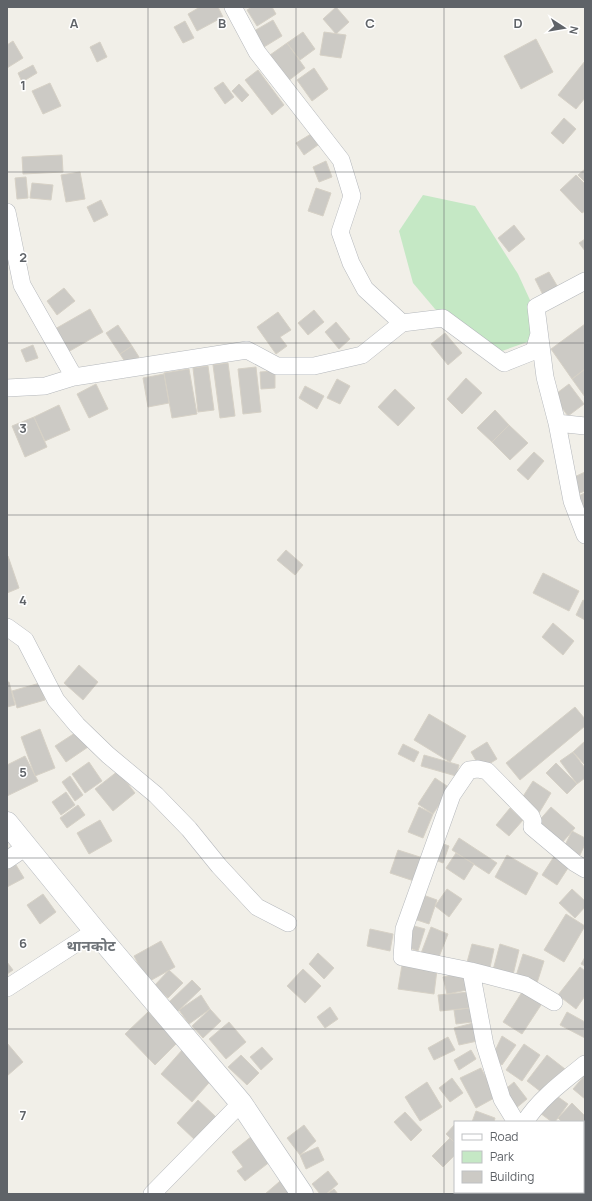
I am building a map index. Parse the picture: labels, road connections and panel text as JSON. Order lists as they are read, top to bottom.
{
  "districts": ["थानकोट"],
  "legend": ["Road", "Park", "Building"],
  "north": "right",
  "grid": {
    "columns": [
      "A",
      "B",
      "C",
      "D"
    ],
    "rows": [
      "1",
      "2",
      "3",
      "4",
      "5",
      "6",
      "7"
    ]
  }
}
